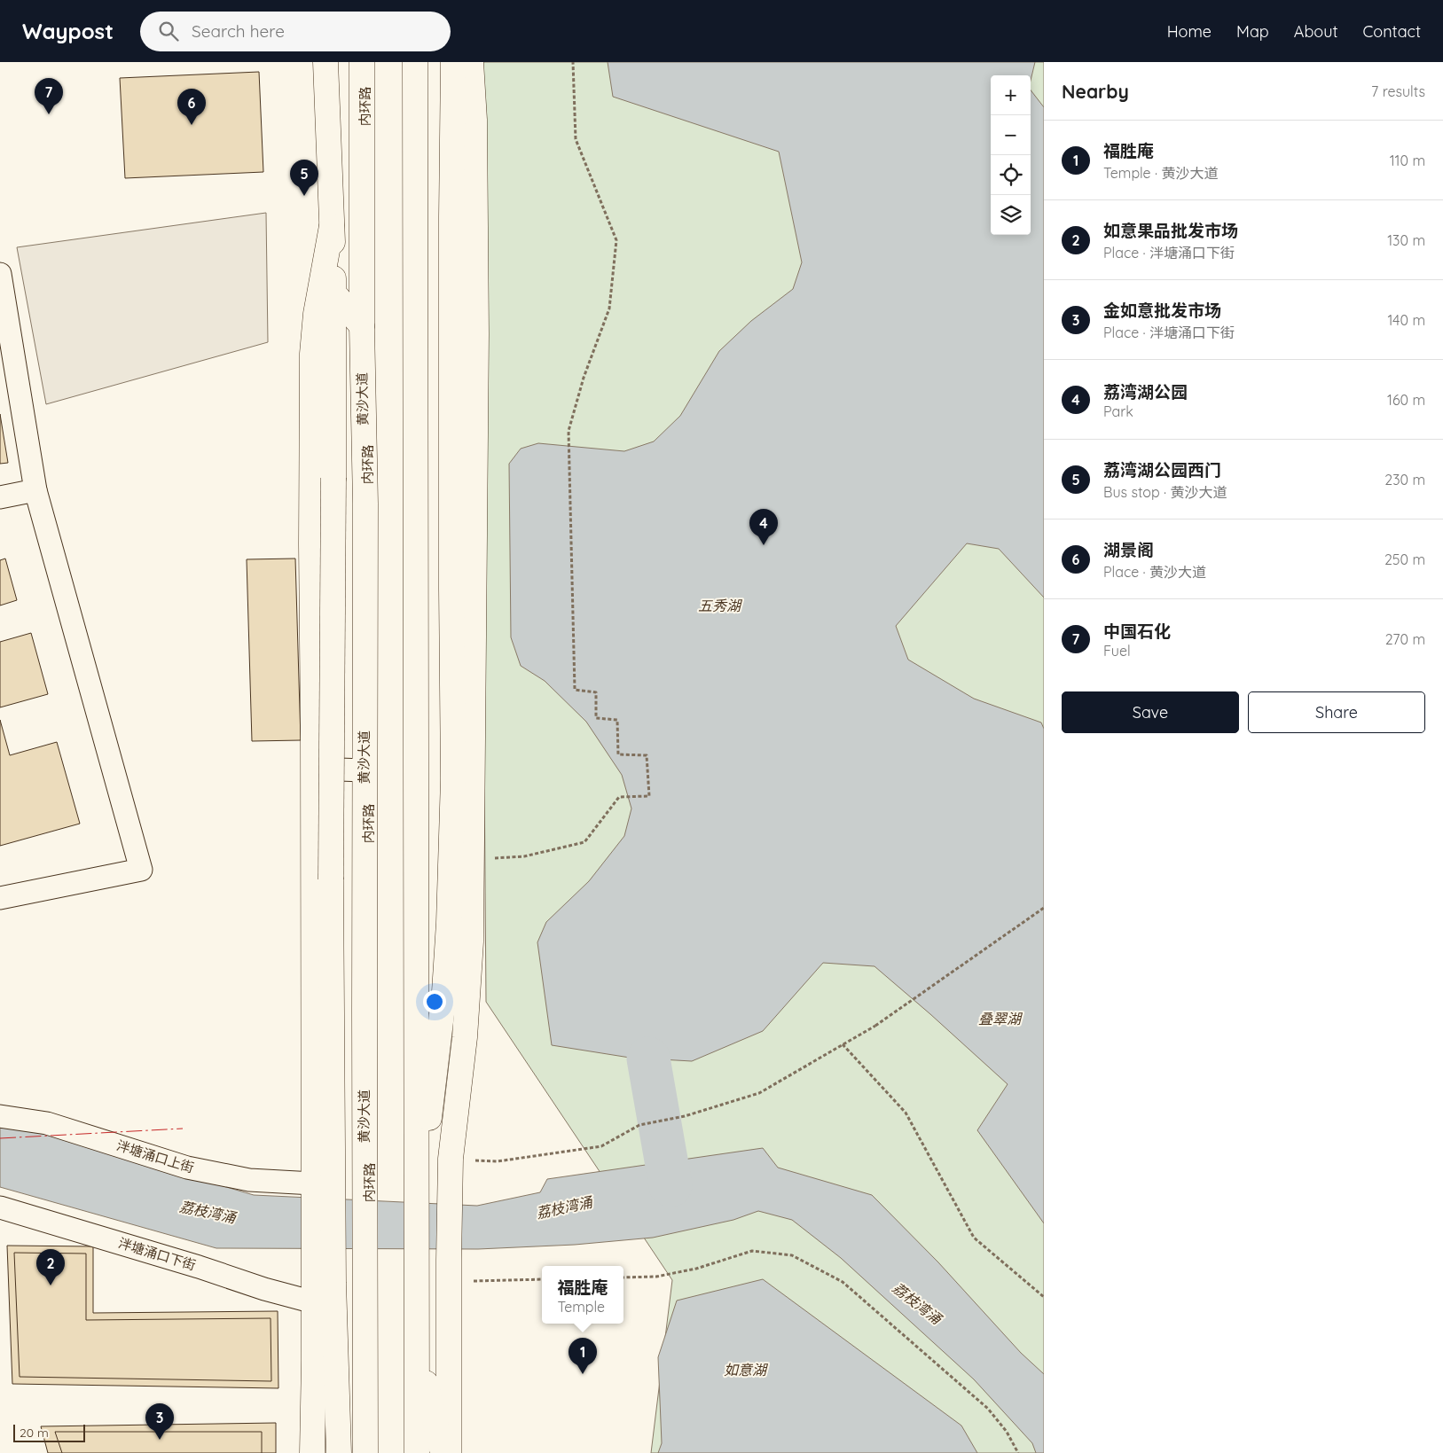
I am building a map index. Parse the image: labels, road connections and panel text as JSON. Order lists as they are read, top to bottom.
{
  "streets": {
    "main road": ["内环路", "黄沙大道"],
    "street": ["泮塘涌口上街", "泮塘涌口下街"]
  },
  "crossings": [
    ["内环路", "黄沙大道"]
  ],
  "water": [
    "五秀湖",
    "叠翠湖",
    "荔枝湾涌",
    "如意湖"
  ],
  "scale_bar": "20 m",
  "page": {
    "header": "Waypost",
    "search": "Search here",
    "nav": [
      "Home",
      "Map",
      "About",
      "Contact"
    ],
    "heading": ["Nearby", "7 results"],
    "map_buttons": ["+", "−"],
    "pins": [
      "7",
      "6",
      "5",
      "4",
      "2",
      "1",
      "3"
    ],
    "list": [
      {
        "mark": "1",
        "name": "福胜庵",
        "note": "Temple · 黄沙大道",
        "value": "110 m"
      },
      {
        "mark": "2",
        "name": "如意果品批发市场",
        "note": "Place · 泮塘涌口下街",
        "value": "130 m"
      },
      {
        "mark": "3",
        "name": "金如意批发市场",
        "note": "Place · 泮塘涌口下街",
        "value": "140 m"
      },
      {
        "mark": "4",
        "name": "荔湾湖公园",
        "note": "Park",
        "value": "160 m"
      },
      {
        "mark": "5",
        "name": "荔湾湖公园西门",
        "note": "Bus stop · 黄沙大道",
        "value": "230 m"
      },
      {
        "mark": "6",
        "name": "湖景阁",
        "note": "Place · 黄沙大道",
        "value": "250 m"
      },
      {
        "mark": "7",
        "name": "中国石化",
        "note": "Fuel",
        "value": "270 m"
      }
    ],
    "buttons": ["Save", "Share"],
    "popup": ["福胜庵", "Temple"],
    "scale": "20 m"
  }
}
